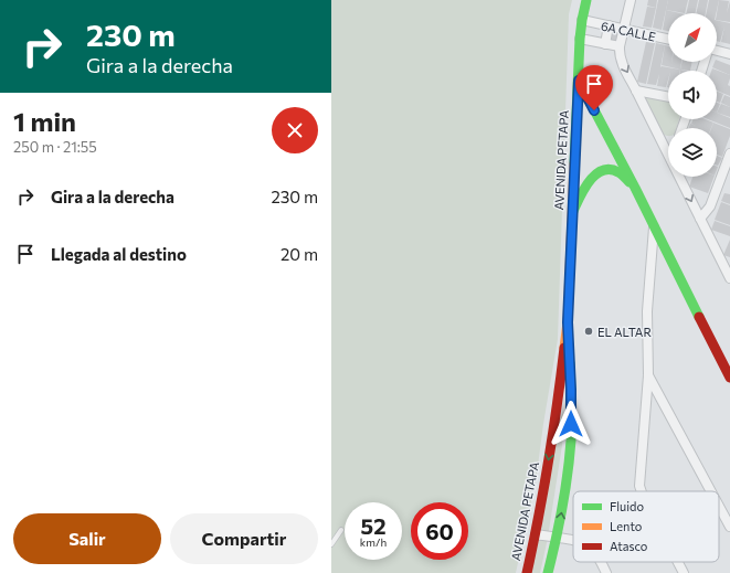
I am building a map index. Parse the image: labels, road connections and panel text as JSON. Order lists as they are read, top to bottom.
{
  "streets": {
    "main road": ["AVENIDA PETAPA"],
    "street": ["6A CALLE"]
  },
  "crossings": [
    ["6A CALLE", "AVENIDA PETAPA"]
  ],
  "places": ["EL ALTAR"],
  "legend": ["Fluido", "Lento", "Atasco"],
  "north": "top right",
  "page": {
    "turn": ["230 m", "Gira a la derecha"],
    "heading": ["1 min", "250 m · 21:55"],
    "list": [
      {
        "name": "Gira a la derecha",
        "value": "230 m"
      },
      {
        "name": "Llegada al destino",
        "value": "20 m"
      }
    ],
    "speed": "52 km/h",
    "limit": "60",
    "buttons": ["Salir", "Compartir"]
  }
}
